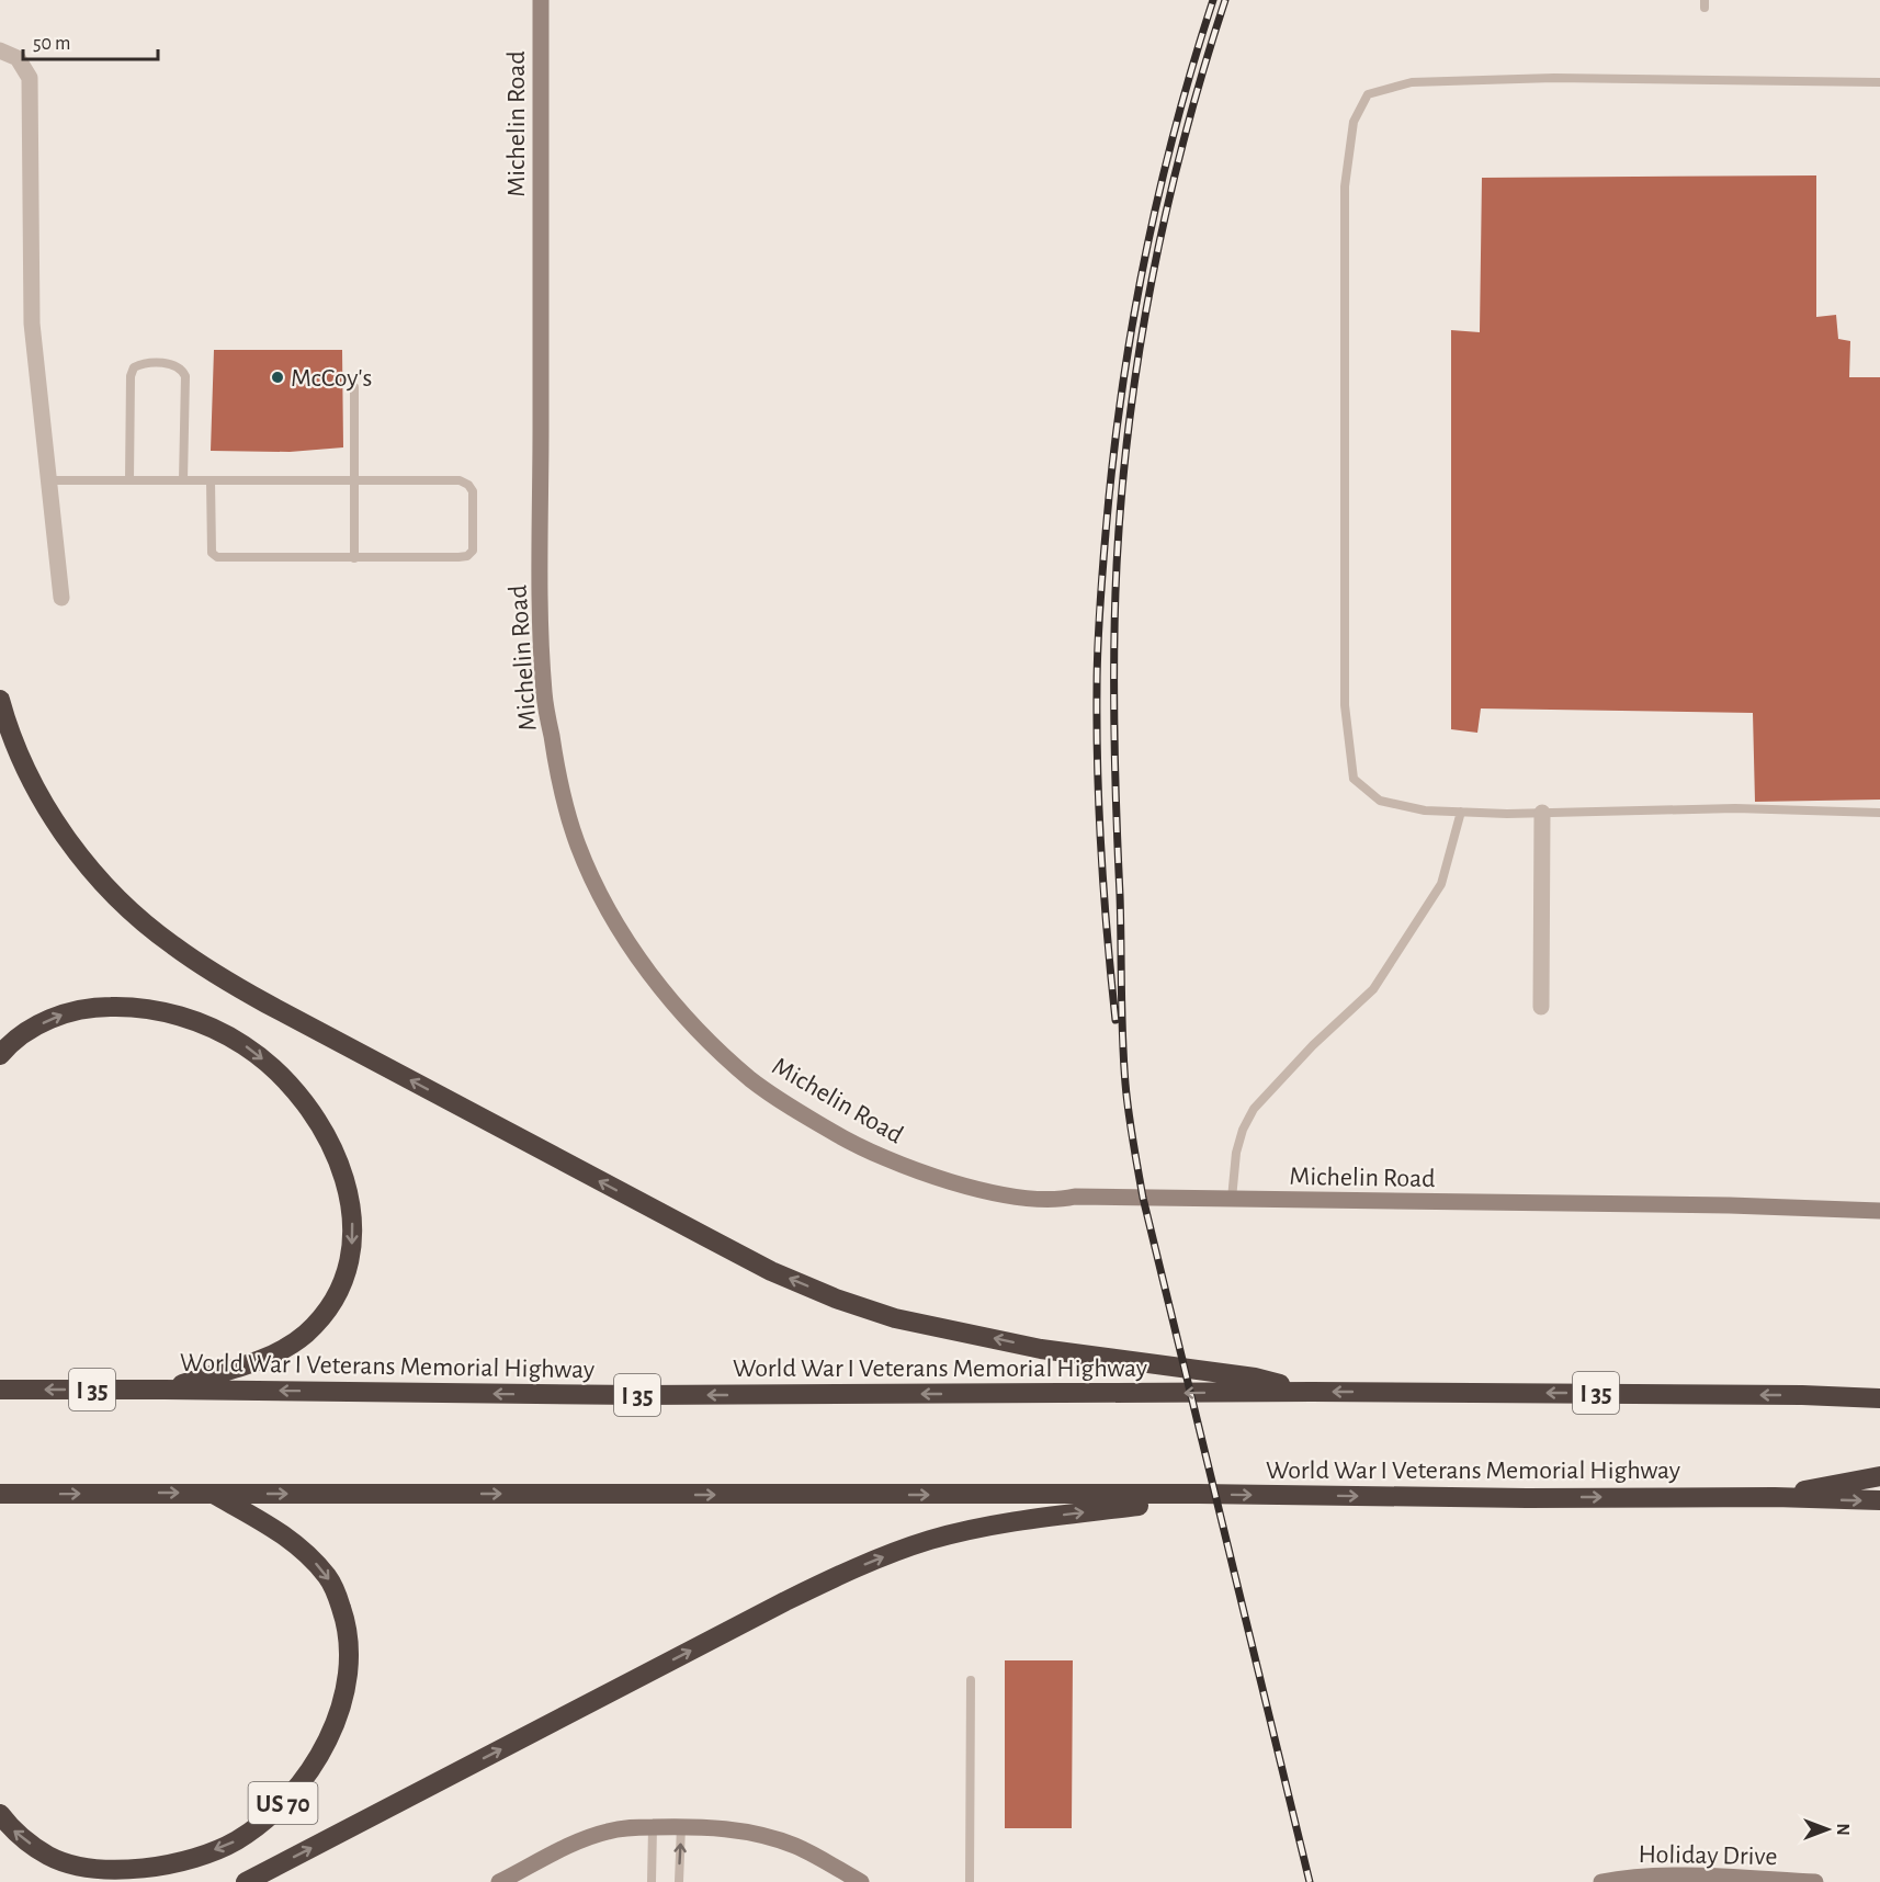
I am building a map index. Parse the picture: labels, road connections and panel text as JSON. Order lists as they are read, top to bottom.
{
  "streets": {
    "highway": ["World War I Veterans Memorial Highway", "I 35", "US 70"],
    "street": ["Michelin Road", "Holiday Drive"]
  },
  "crossings": [
    ["World War I Veterans Memorial Highway", "US 70"]
  ],
  "places": ["McCoy's"],
  "scale_bar": "50 m",
  "north": "right"
}
